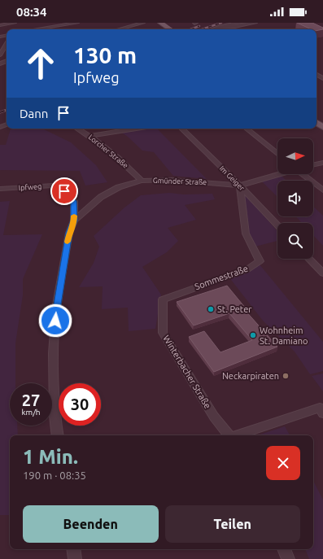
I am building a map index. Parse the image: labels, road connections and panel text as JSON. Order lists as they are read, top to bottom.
{
  "streets": {
    "street": [
      "Lorcher Straße",
      "Im Geiger",
      "Gmünder Straße",
      "Ipfweg",
      "Sommestraße",
      "Winterbacher Straße"
    ]
  },
  "crossings": [
    ["Lorcher Straße", "Gmünder Straße"],
    ["Im Geiger", "Gmünder Straße"],
    ["Im Geiger", "Sommestraße"],
    ["Gmünder Straße", "Ipfweg"],
    ["Gmünder Straße", "Sommestraße"],
    ["Sommestraße", "Winterbacher Straße"]
  ],
  "places": ["St. Peter", "Wohnheim St. Damiano", "Neckarpiraten"],
  "north": "right",
  "page": {
    "status": "08:34",
    "turn": ["130 m", "Ipfweg"],
    "then": "Dann",
    "speed": "27 km/h",
    "limit": "30",
    "heading": ["1 Min.", "190 m · 08:35"],
    "buttons": ["Beenden", "Teilen"]
  }
}
